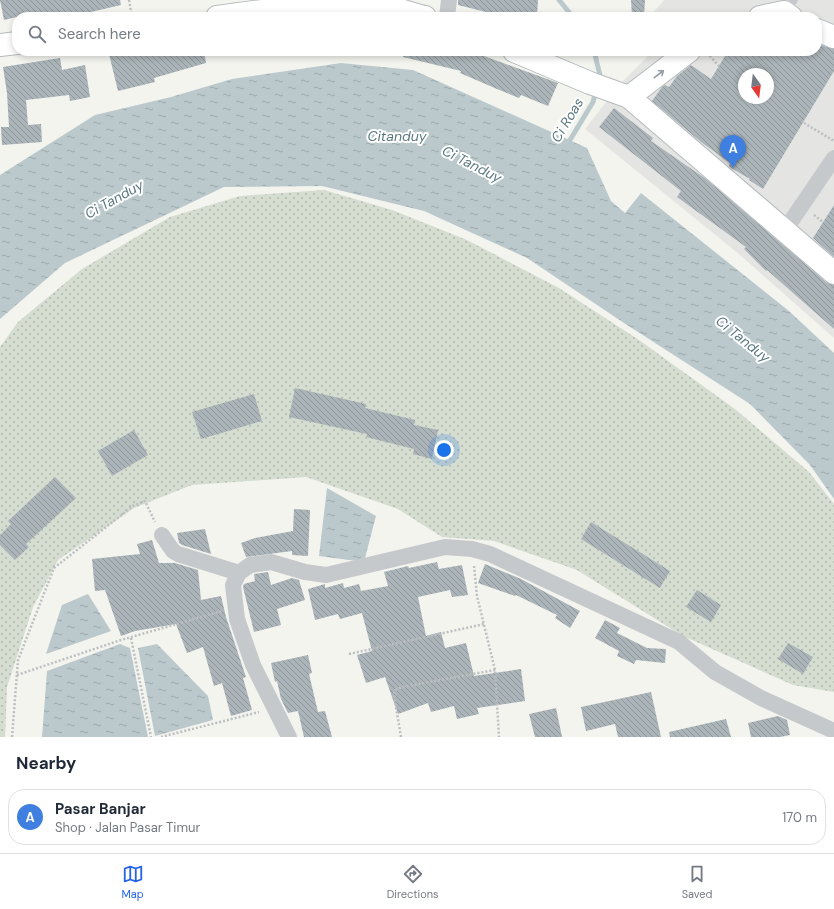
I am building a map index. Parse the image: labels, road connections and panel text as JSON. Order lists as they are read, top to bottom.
{
  "water": ["Ci Roas", "Citanduy", "Ci Tanduy"],
  "north": "bottom",
  "page": {
    "search": "Search here",
    "pins": "A",
    "heading": "Nearby",
    "list": [
      {
        "mark": "A",
        "name": "Pasar Banjar",
        "note": "Shop · Jalan Pasar Timur",
        "value": "170 m"
      }
    ],
    "nav": ["Map", "Directions", "Saved"]
  }
}
